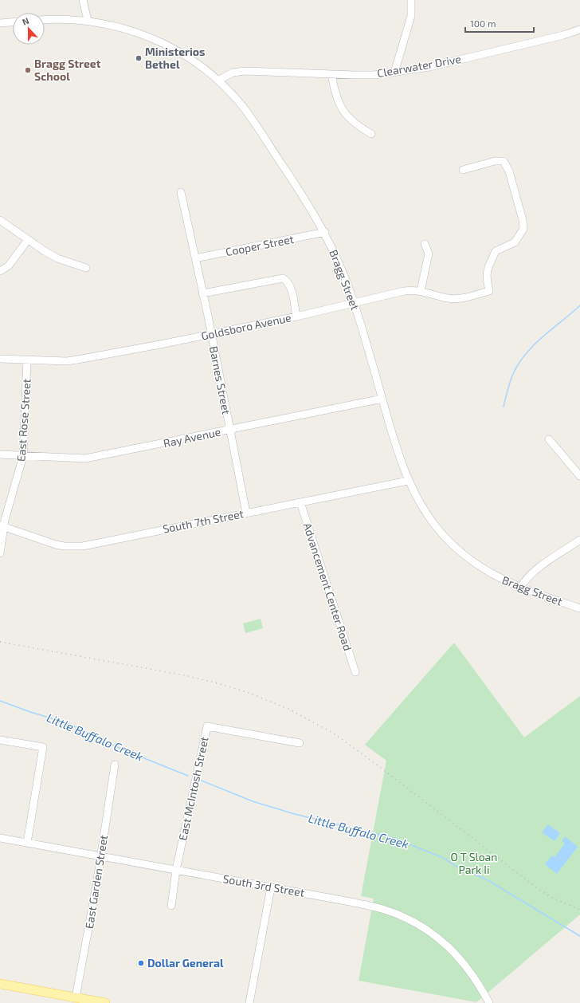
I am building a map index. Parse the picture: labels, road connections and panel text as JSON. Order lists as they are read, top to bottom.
{
  "streets": {
    "street": [
      "Clearwater Drive",
      "Cooper Street",
      "Bragg Street",
      "Goldsboro Avenue",
      "Barnes Street",
      "East Rose Street",
      "Ray Avenue",
      "South 7th Street",
      "Advancement Center Road",
      "East McIntosh Street",
      "East Garden Street",
      "South 3rd Street"
    ]
  },
  "crossings": [
    ["Clearwater Drive", "Bragg Street"],
    ["Cooper Street", "Bragg Street"],
    ["Cooper Street", "Barnes Street"],
    ["Bragg Street", "Goldsboro Avenue"],
    ["Bragg Street", "Ray Avenue"],
    ["Bragg Street", "South 7th Street"],
    ["Goldsboro Avenue", "Barnes Street"],
    ["Goldsboro Avenue", "East Rose Street"],
    ["Barnes Street", "Ray Avenue"],
    ["Barnes Street", "South 7th Street"],
    ["East Rose Street", "Ray Avenue"],
    ["East Rose Street", "South 7th Street"],
    ["South 7th Street", "Advancement Center Road"],
    ["East McIntosh Street", "South 3rd Street"],
    ["East Garden Street", "South 3rd Street"]
  ],
  "water": ["Little Buffalo Creek"],
  "parks": ["O T Sloan Park Ii"],
  "places": ["Ministerios Bethel", "Bragg Street School", "Dollar General"],
  "scale_bar": "100 m",
  "north": "top"
}
